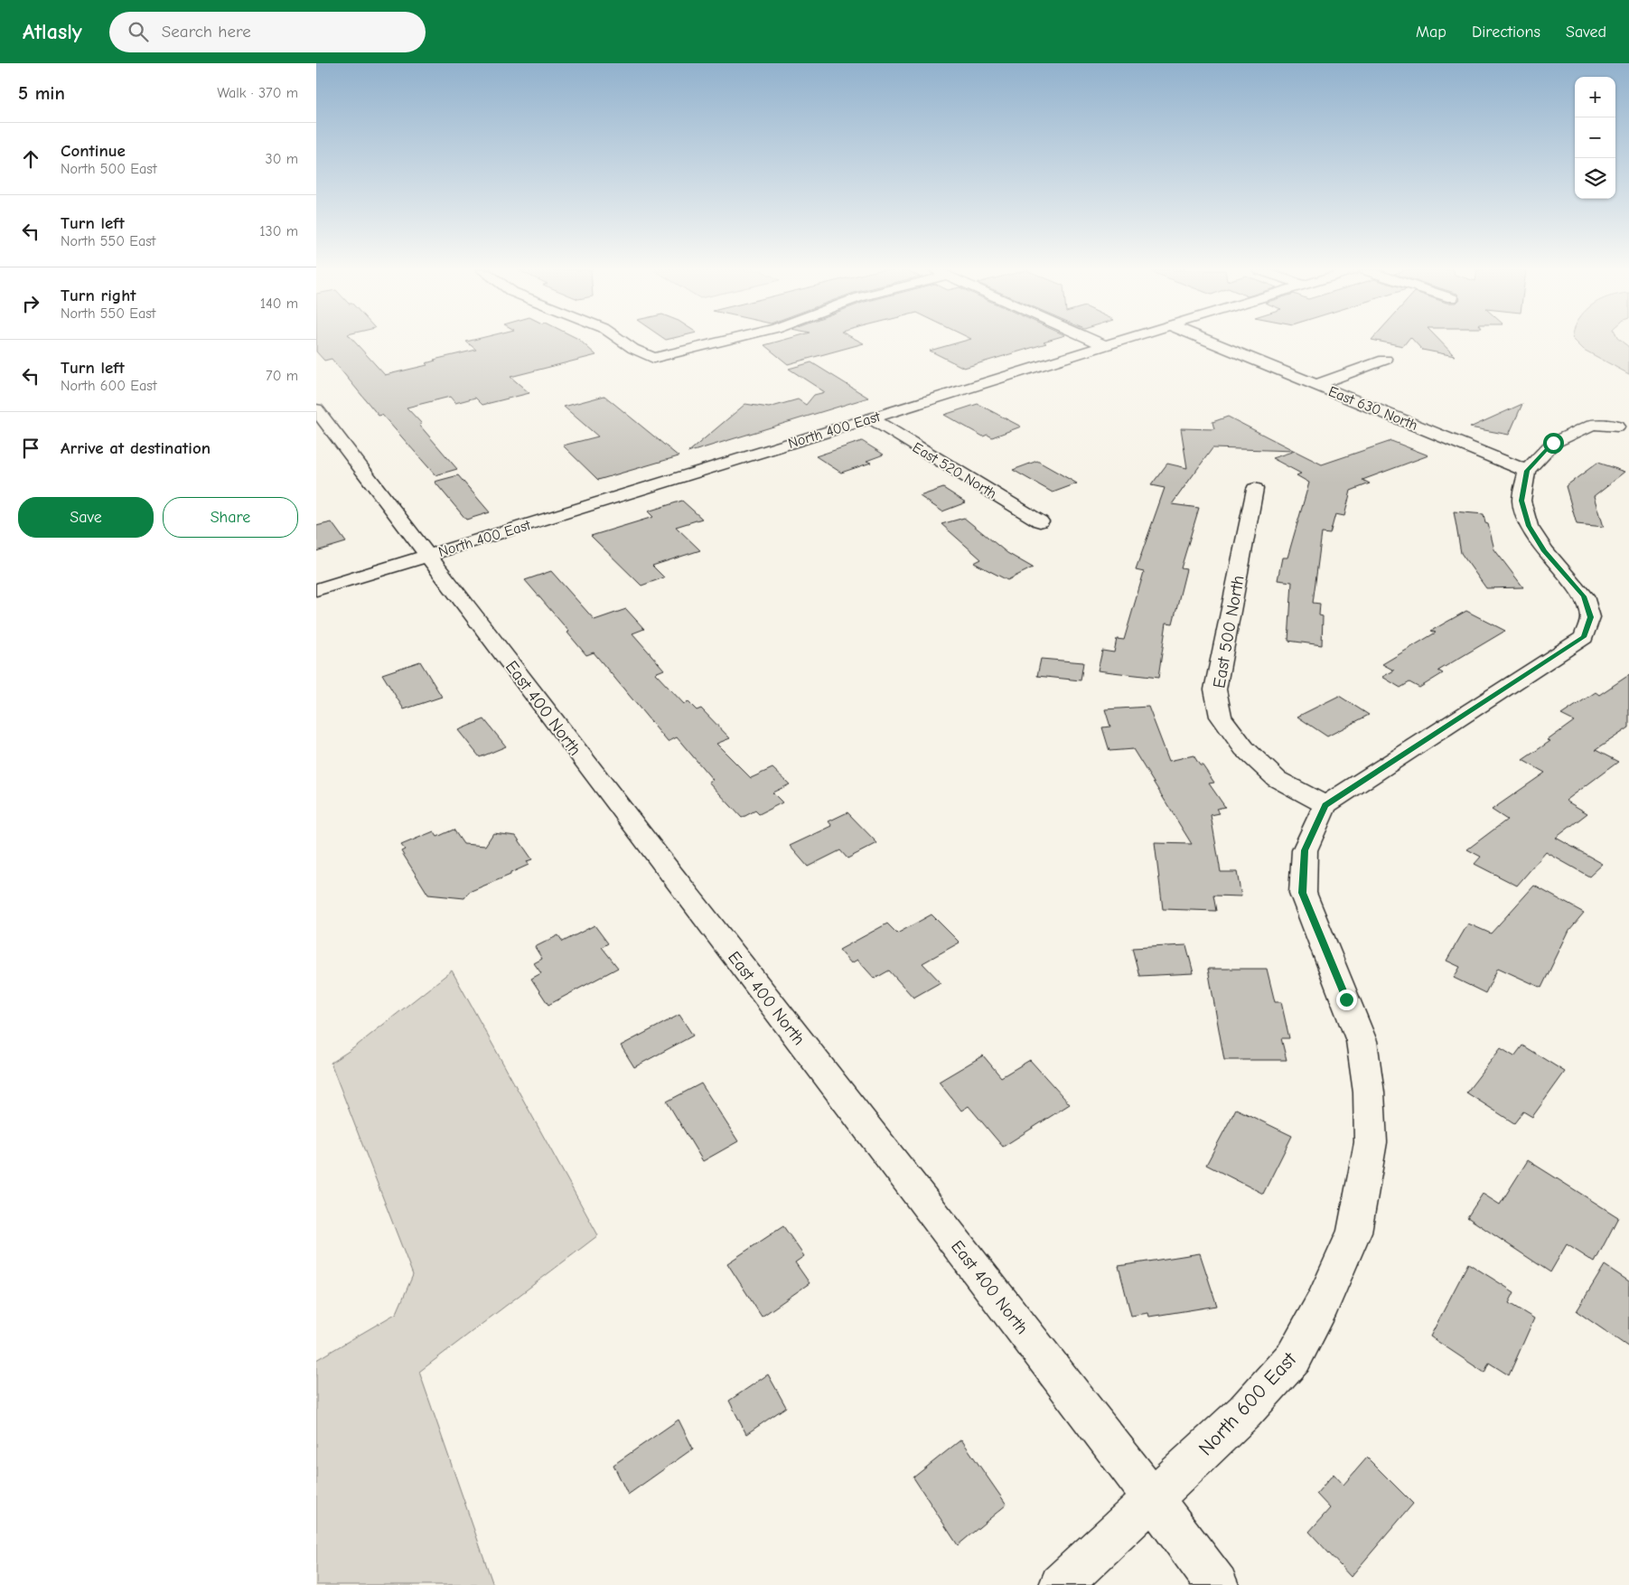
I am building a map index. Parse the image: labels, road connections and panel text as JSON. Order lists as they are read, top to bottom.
{
  "streets": {
    "street": [
      "East 630 North",
      "North 400 East",
      "East 520 North",
      "East 500 North",
      "East 400 North",
      "North 600 East"
    ]
  },
  "crossings": [
    ["North 400 East", "East 520 North"],
    ["North 400 East", "East 400 North"],
    ["East 500 North", "North 600 East"],
    ["East 400 North", "North 600 East"]
  ],
  "page": {
    "header": "Atlasly",
    "search": "Search here",
    "nav": ["Map", "Directions", "Saved"],
    "heading": ["5 min", "Walk · 370 m"],
    "map_buttons": ["+", "−"],
    "list": [
      ["Continue", "North 500 East", "30 m"],
      ["Turn left", "North 550 East", "130 m"],
      ["Turn right", "North 550 East", "140 m"],
      ["Turn left", "North 600 East", "70 m"],
      "Arrive at destination"
    ],
    "buttons": ["Save", "Share"]
  }
}
